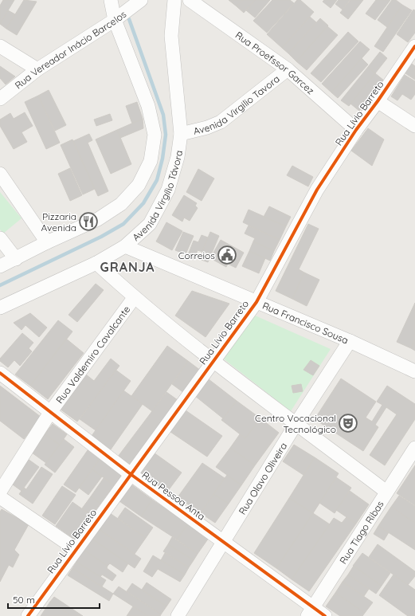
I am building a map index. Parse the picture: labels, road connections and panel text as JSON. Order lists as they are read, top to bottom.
{
  "streets": {
    "street": [
      "Rua Vereador Inácio Barcelos",
      "Rua Proefssor Garcez",
      "Avenida Virgilio Tavora",
      "Rua Lívio Barreto",
      "Avenida Virgílio Távora",
      "Rua Francisco Sousa",
      "Rua Valdemiro Cavalcante",
      "Rua Olavo Oliveira",
      "Rua Pessoa Anta",
      "Rua Tiago Ribas"
    ]
  },
  "crossings": [
    ["Rua Vereador Inácio Barcelos", "Avenida Virgílio Távora"],
    ["Rua Proefssor Garcez", "Avenida Virgilio Tavora"],
    ["Rua Proefssor Garcez", "Rua Lívio Barreto"],
    ["Avenida Virgilio Tavora", "Avenida Virgílio Távora"],
    ["Rua Lívio Barreto", "Rua Francisco Sousa"],
    ["Rua Lívio Barreto", "Rua Pessoa Anta"],
    ["Avenida Virgílio Távora", "Rua Francisco Sousa"],
    ["Rua Francisco Sousa", "Rua Olavo Oliveira"],
    ["Rua Valdemiro Cavalcante", "Rua Pessoa Anta"],
    ["Rua Olavo Oliveira", "Rua Pessoa Anta"],
    ["Rua Pessoa Anta", "Rua Tiago Ribas"]
  ],
  "districts": ["GRANJA"],
  "places": {
    "restaurant": ["Pizzaria Avenida"],
    "public building": ["Correios"],
    "theatre": ["Centro Vocacional Tecnológico"]
  },
  "scale_bar": "50 m"
}
